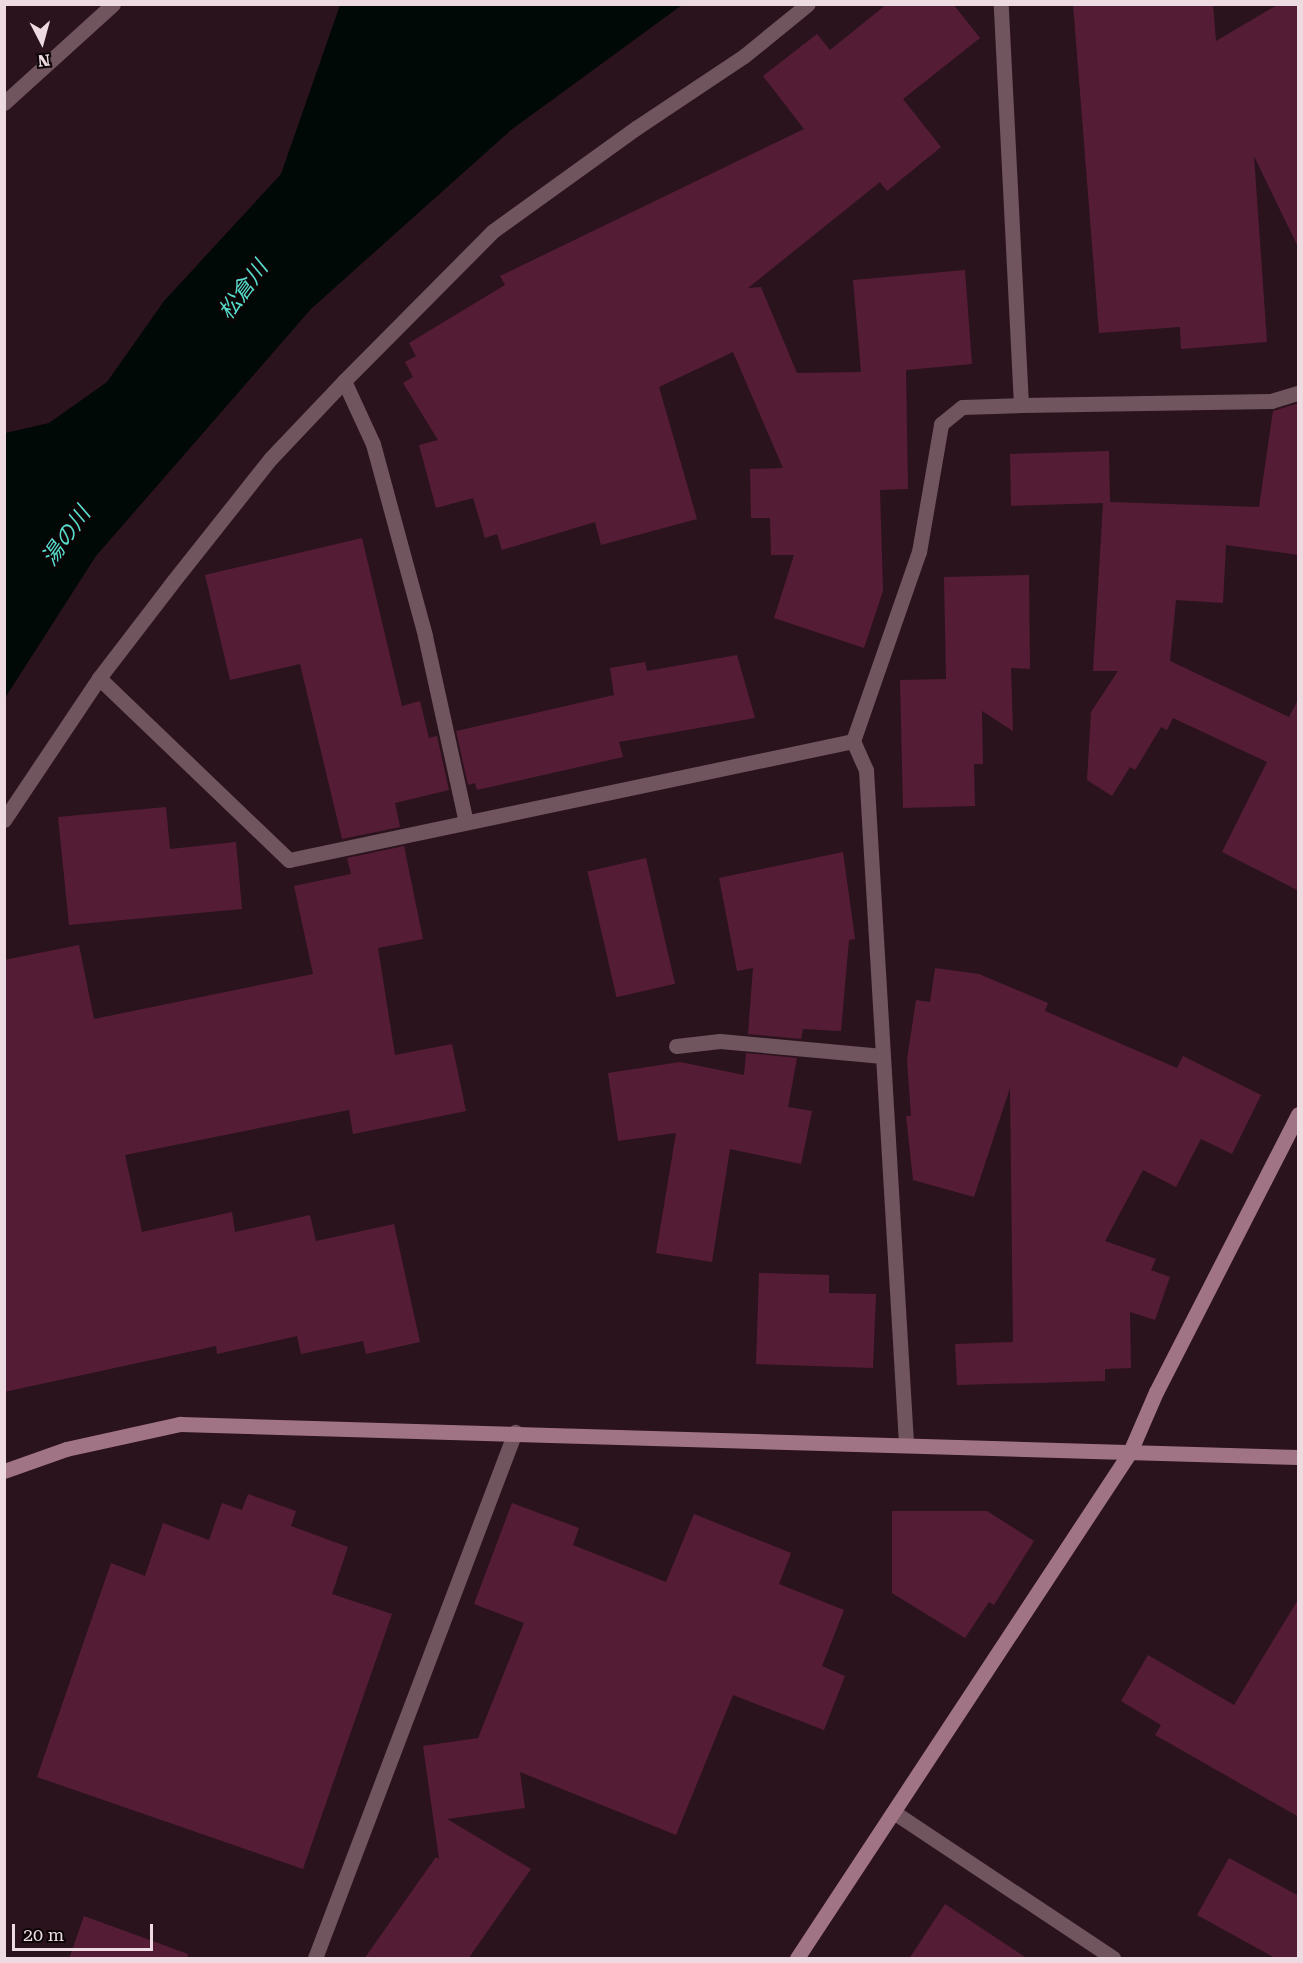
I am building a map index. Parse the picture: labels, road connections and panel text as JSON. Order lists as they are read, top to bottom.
{
  "water": ["松倉川", "湯の川"],
  "scale_bar": "20 m",
  "north": "bottom"
}
